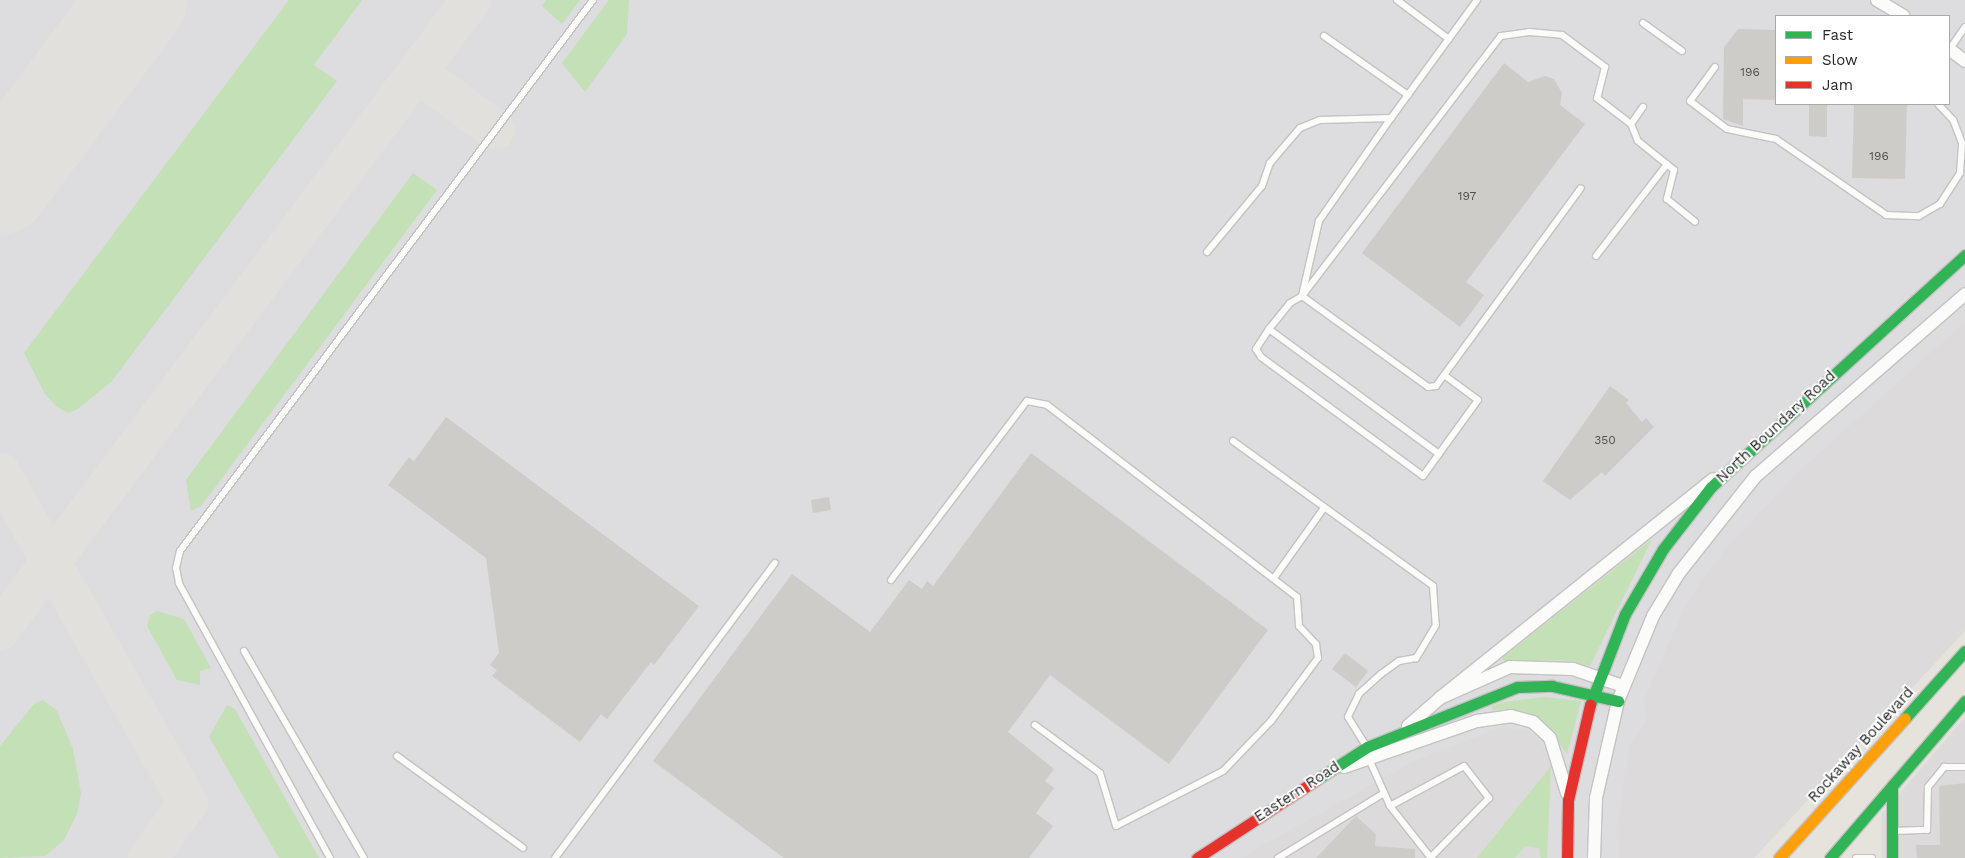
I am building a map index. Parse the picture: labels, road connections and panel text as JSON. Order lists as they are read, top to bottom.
{
  "streets": {
    "main road": ["North Boundary Road", "Rockaway Boulevard", "Eastern Road"]
  },
  "house_numbers": [
    "196",
    "196",
    "197",
    "350"
  ],
  "legend": ["Fast", "Slow", "Jam"]
}
